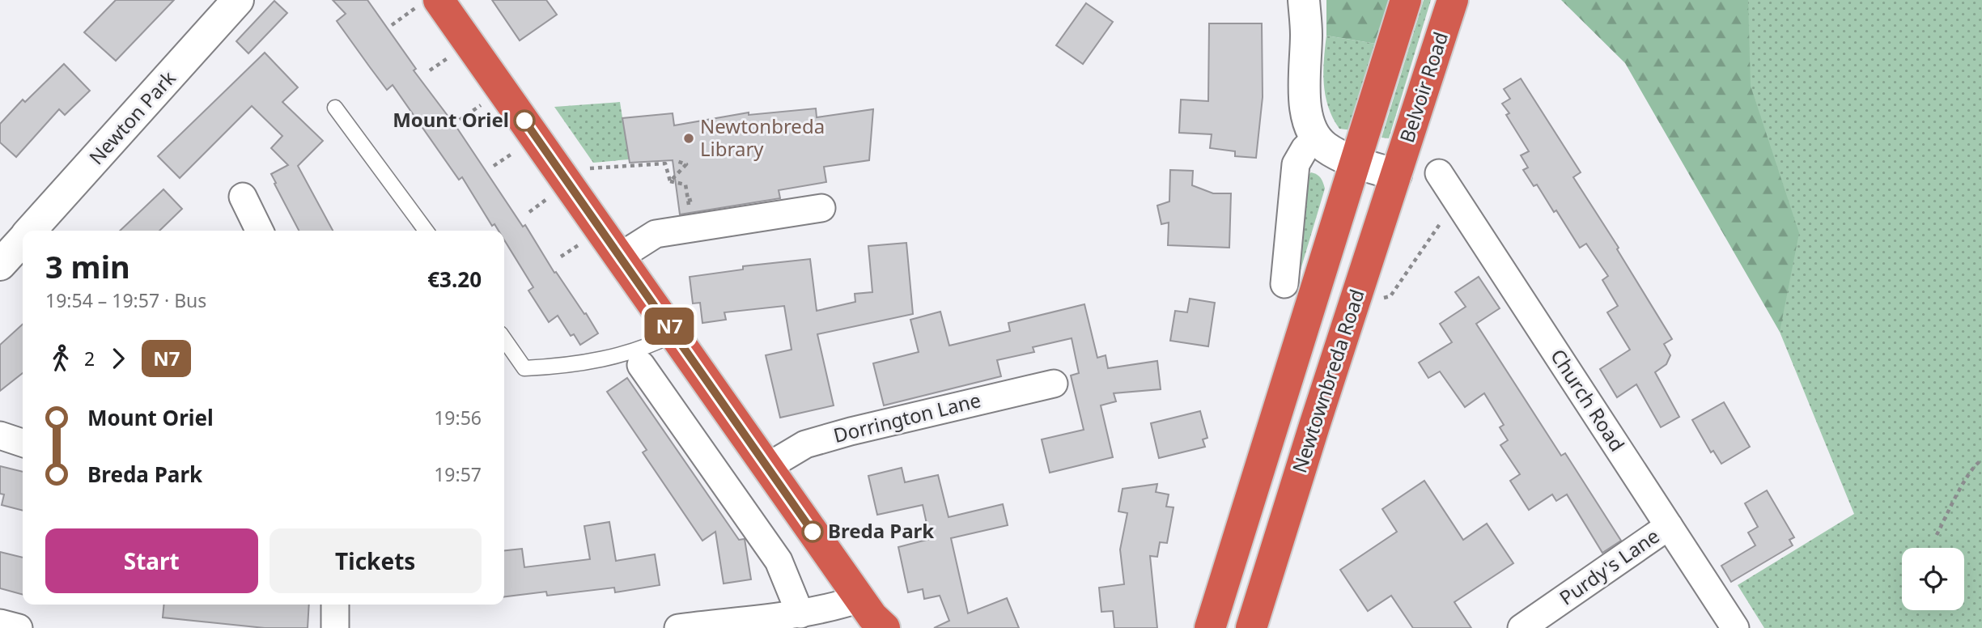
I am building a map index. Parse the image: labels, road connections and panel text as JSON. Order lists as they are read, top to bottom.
{
  "streets": {
    "highway": ["Belvoir Road", "Newtownbreda Road"],
    "street": [
      "Newton Park",
      "Church Road",
      "Dorrington Lane",
      "Purdy's Lane"
    ]
  },
  "crossings": [
    ["Belvoir Road", "Newtownbreda Road"],
    ["Church Road", "Purdy's Lane"]
  ],
  "places": ["Mount Oriel", "Newtonbreda Library", "Breda Park"],
  "lines": ["bus line N7"],
  "page": {
    "on_map": "N7",
    "heading": ["3 min", "19:54 – 19:57 · Bus", "€3.20"],
    "legs": ["2", "N7"],
    "list": [
      {
        "name": "Mount Oriel",
        "value": "19:56"
      },
      {
        "name": "Breda Park",
        "value": "19:57"
      }
    ],
    "buttons": ["Start", "Tickets"]
  }
}
